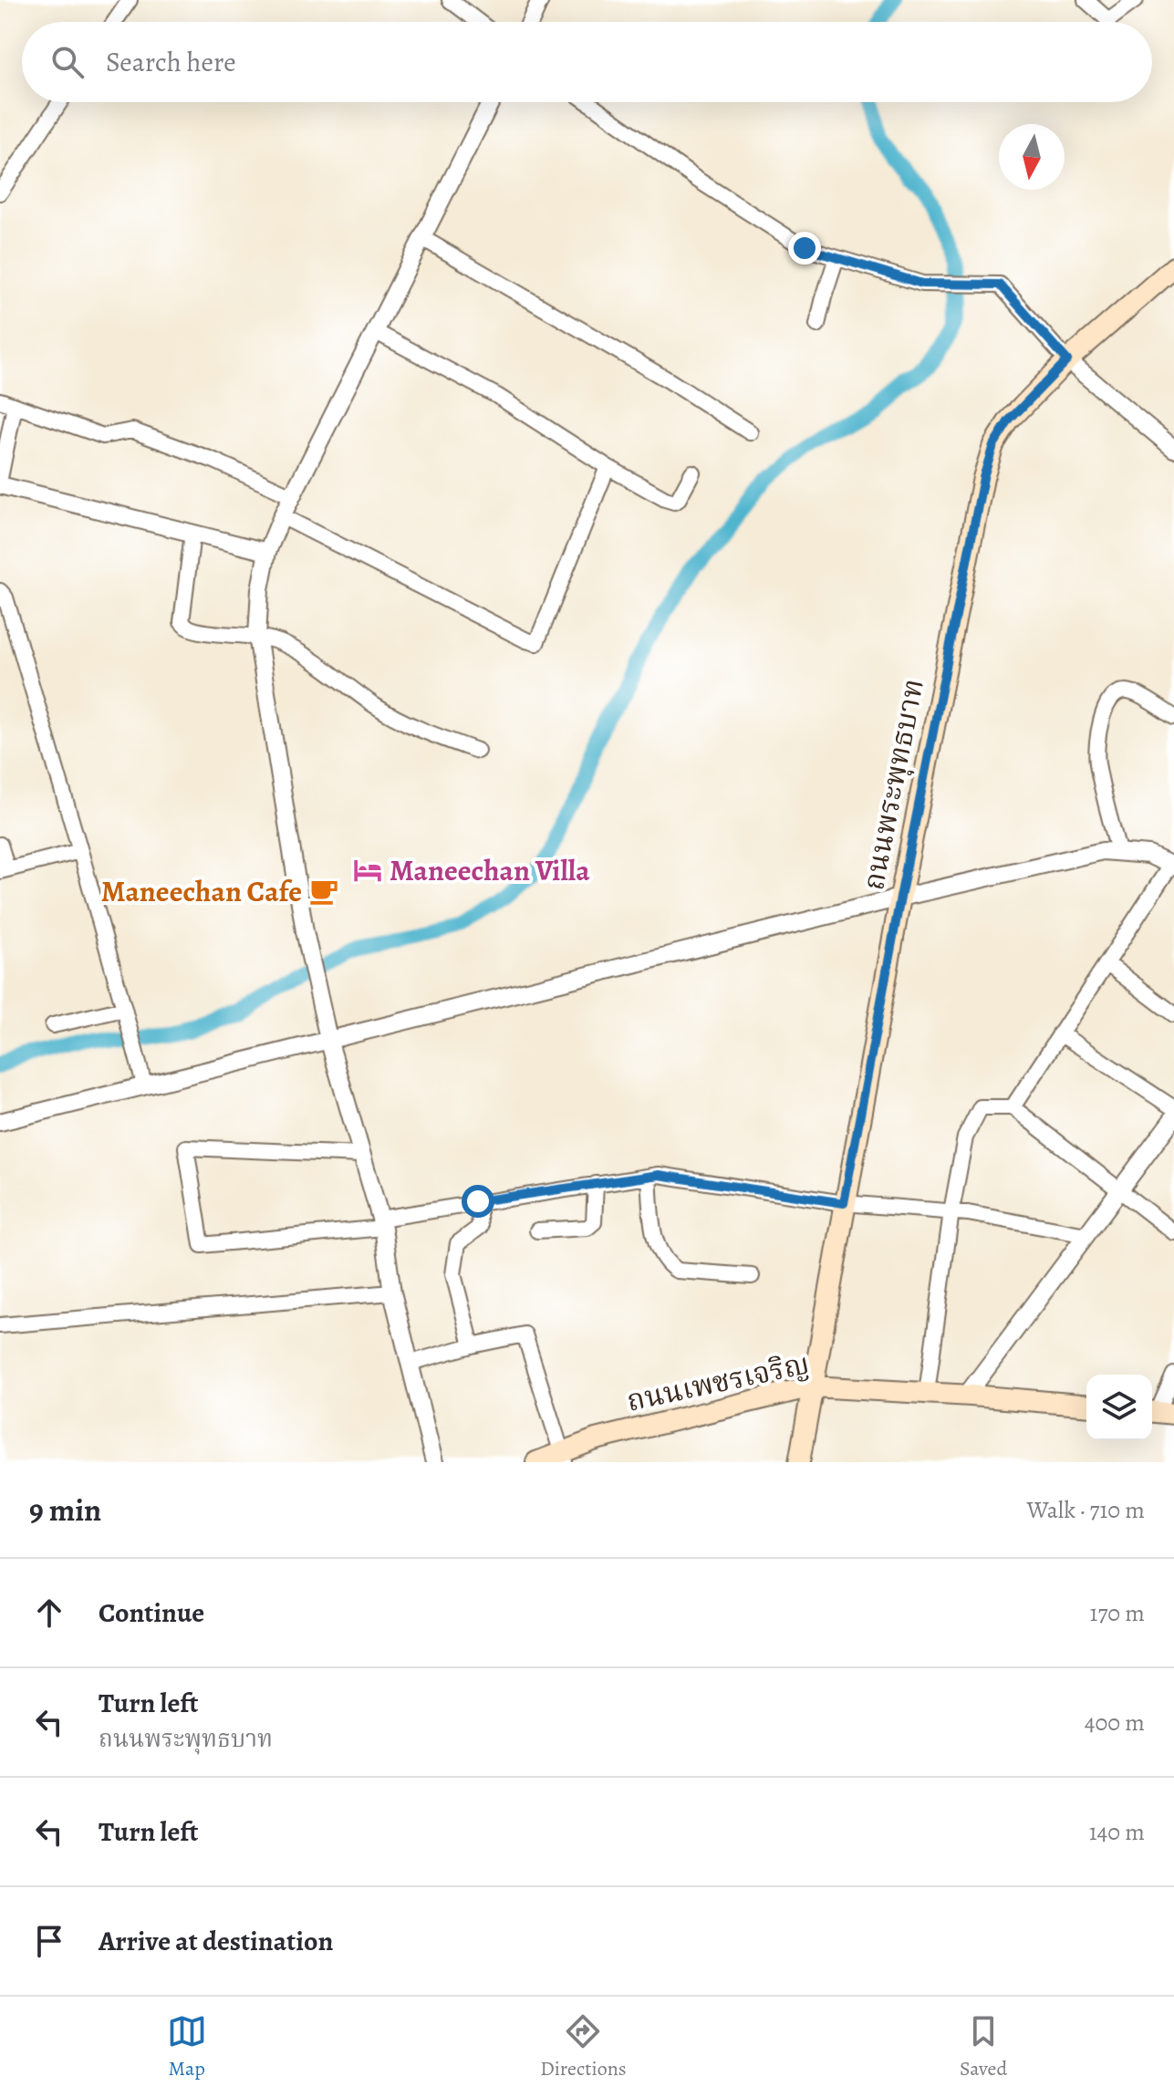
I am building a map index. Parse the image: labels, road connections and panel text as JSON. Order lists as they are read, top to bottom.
{
  "streets": {
    "main road": ["ถนนพระพุทธบาท", "ถนนเพชรเจริญ"]
  },
  "crossings": [
    ["ถนนพระพุทธบาท", "ถนนเพชรเจริญ"]
  ],
  "places": {
    "hotel": ["Maneechan Villa"],
    "cafe": ["Maneechan Cafe"]
  },
  "north": "bottom",
  "page": {
    "search": "Search here",
    "heading": ["9 min", "Walk · 710 m"],
    "list": [
      ["Continue", "170 m"],
      ["Turn left", "ถนนพระพุทธบาท", "400 m"],
      ["Turn left", "140 m"],
      "Arrive at destination"
    ],
    "nav": ["Map", "Directions", "Saved"]
  }
}
